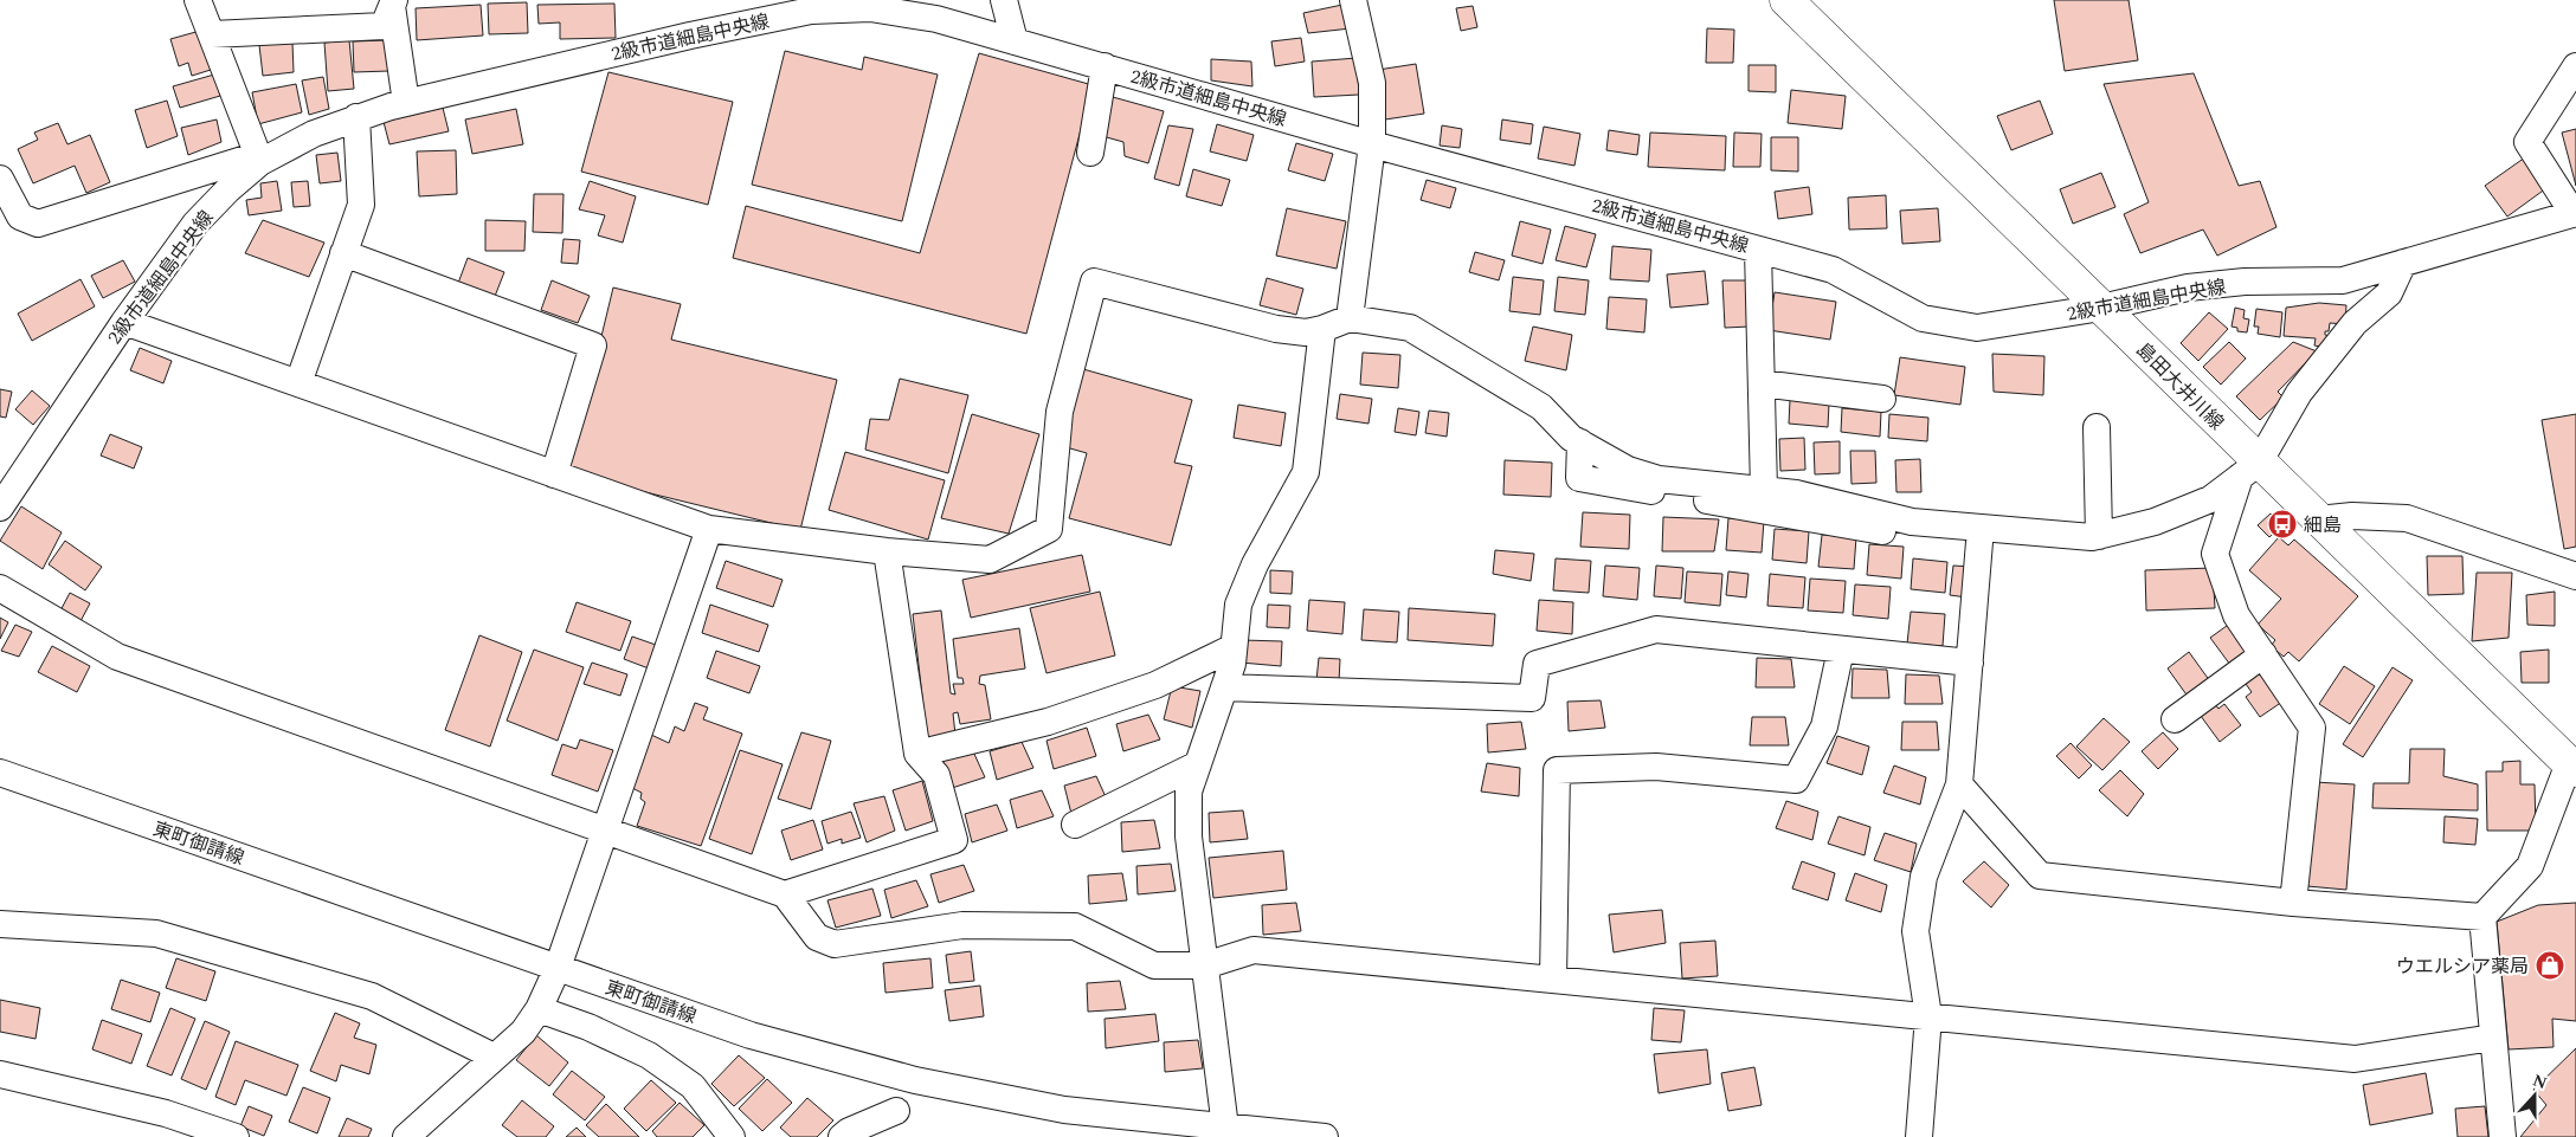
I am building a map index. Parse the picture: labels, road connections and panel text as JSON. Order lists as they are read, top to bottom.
{
  "streets": {
    "main road": ["島田大井川線"],
    "street": ["2級市道細島中央線", "東町御請線"]
  },
  "crossings": [
    ["2級市道細島中央線", "島田大井川線"]
  ],
  "places": {
    "bus stop": ["細島"],
    "shop": ["ウエルシア薬局"]
  },
  "north": "top"
}
